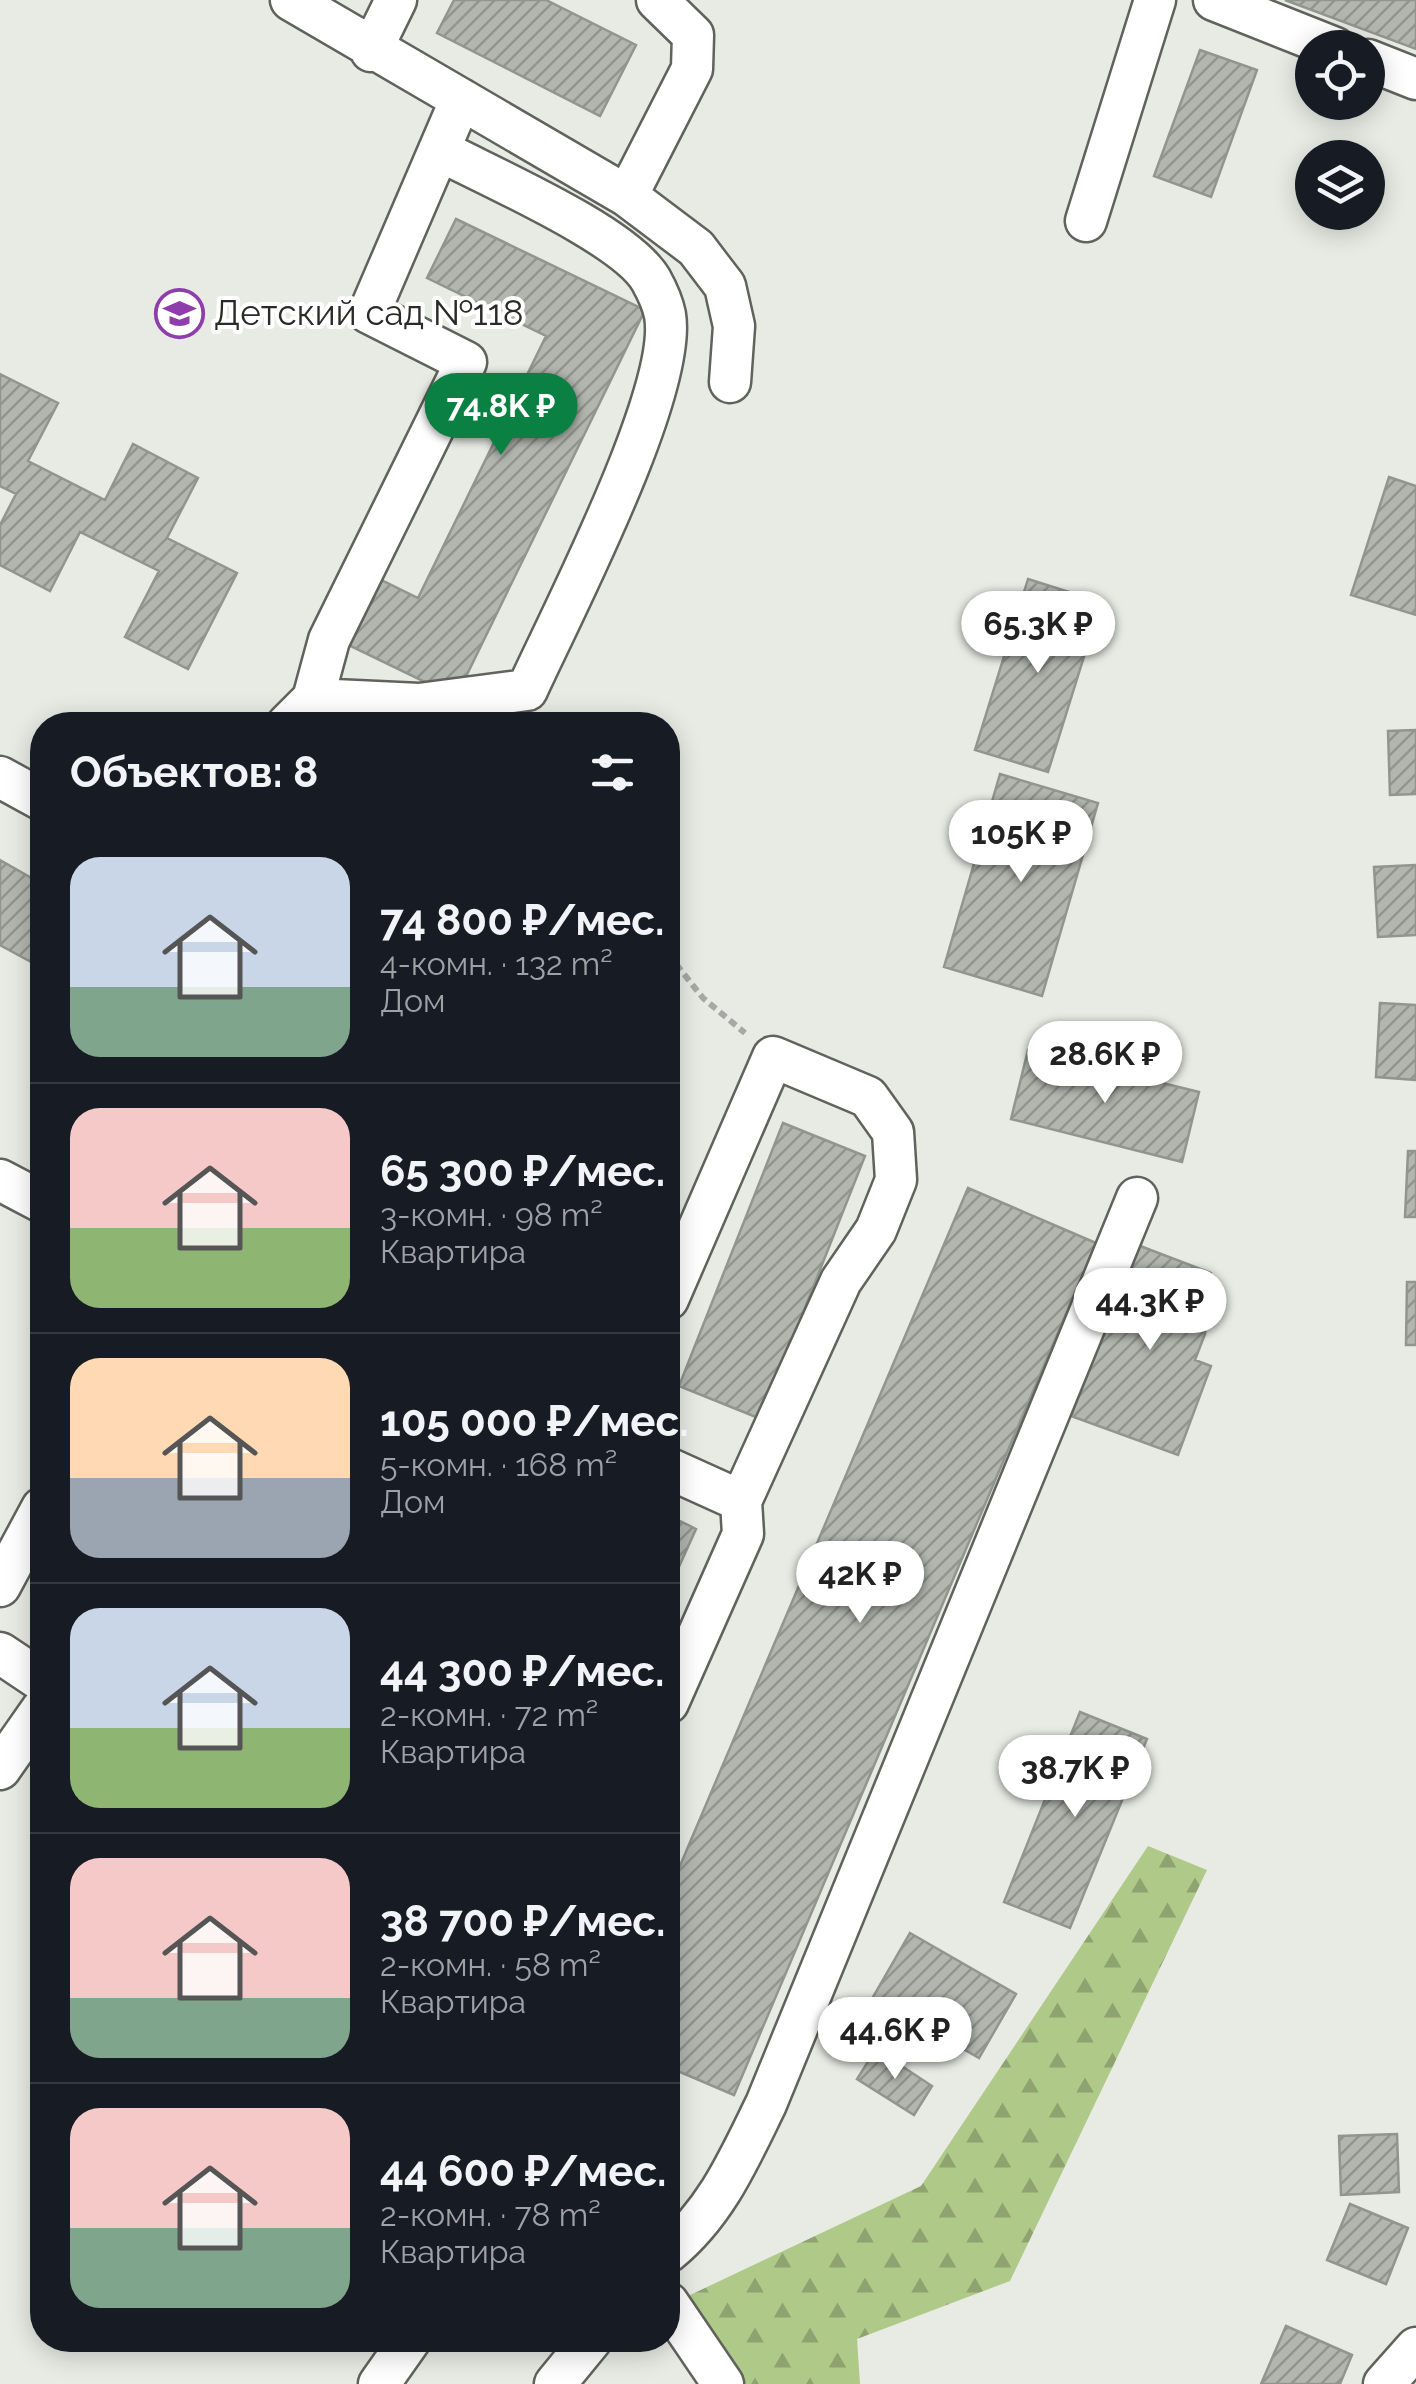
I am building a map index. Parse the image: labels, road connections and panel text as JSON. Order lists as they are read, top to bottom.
{
  "places": {
    "school or university": ["Детский сад №118"]
  },
  "page": {
    "price": [
      "74.8K ₽",
      "65.3K ₽",
      "105K ₽",
      "28.6K ₽",
      "44.3K ₽",
      "42K ₽",
      "38.7K ₽",
      "44.6K ₽"
    ],
    "heading": "Объектов: 8",
    "list": [
      {
        "name": "74 800 ₽/мес.",
        "note": "4-комн. · 132 m² · Дом"
      },
      {
        "name": "65 300 ₽/мес.",
        "note": "3-комн. · 98 m² · Квартира"
      },
      {
        "name": "105 000 ₽/мес.",
        "note": "5-комн. · 168 m² · Дом"
      },
      {
        "name": "44 300 ₽/мес.",
        "note": "2-комн. · 72 m² · Квартира"
      },
      {
        "name": "38 700 ₽/мес.",
        "note": "2-комн. · 58 m² · Квартира"
      },
      {
        "name": "44 600 ₽/мес.",
        "note": "2-комн. · 78 m² · Квартира"
      }
    ]
  }
}
